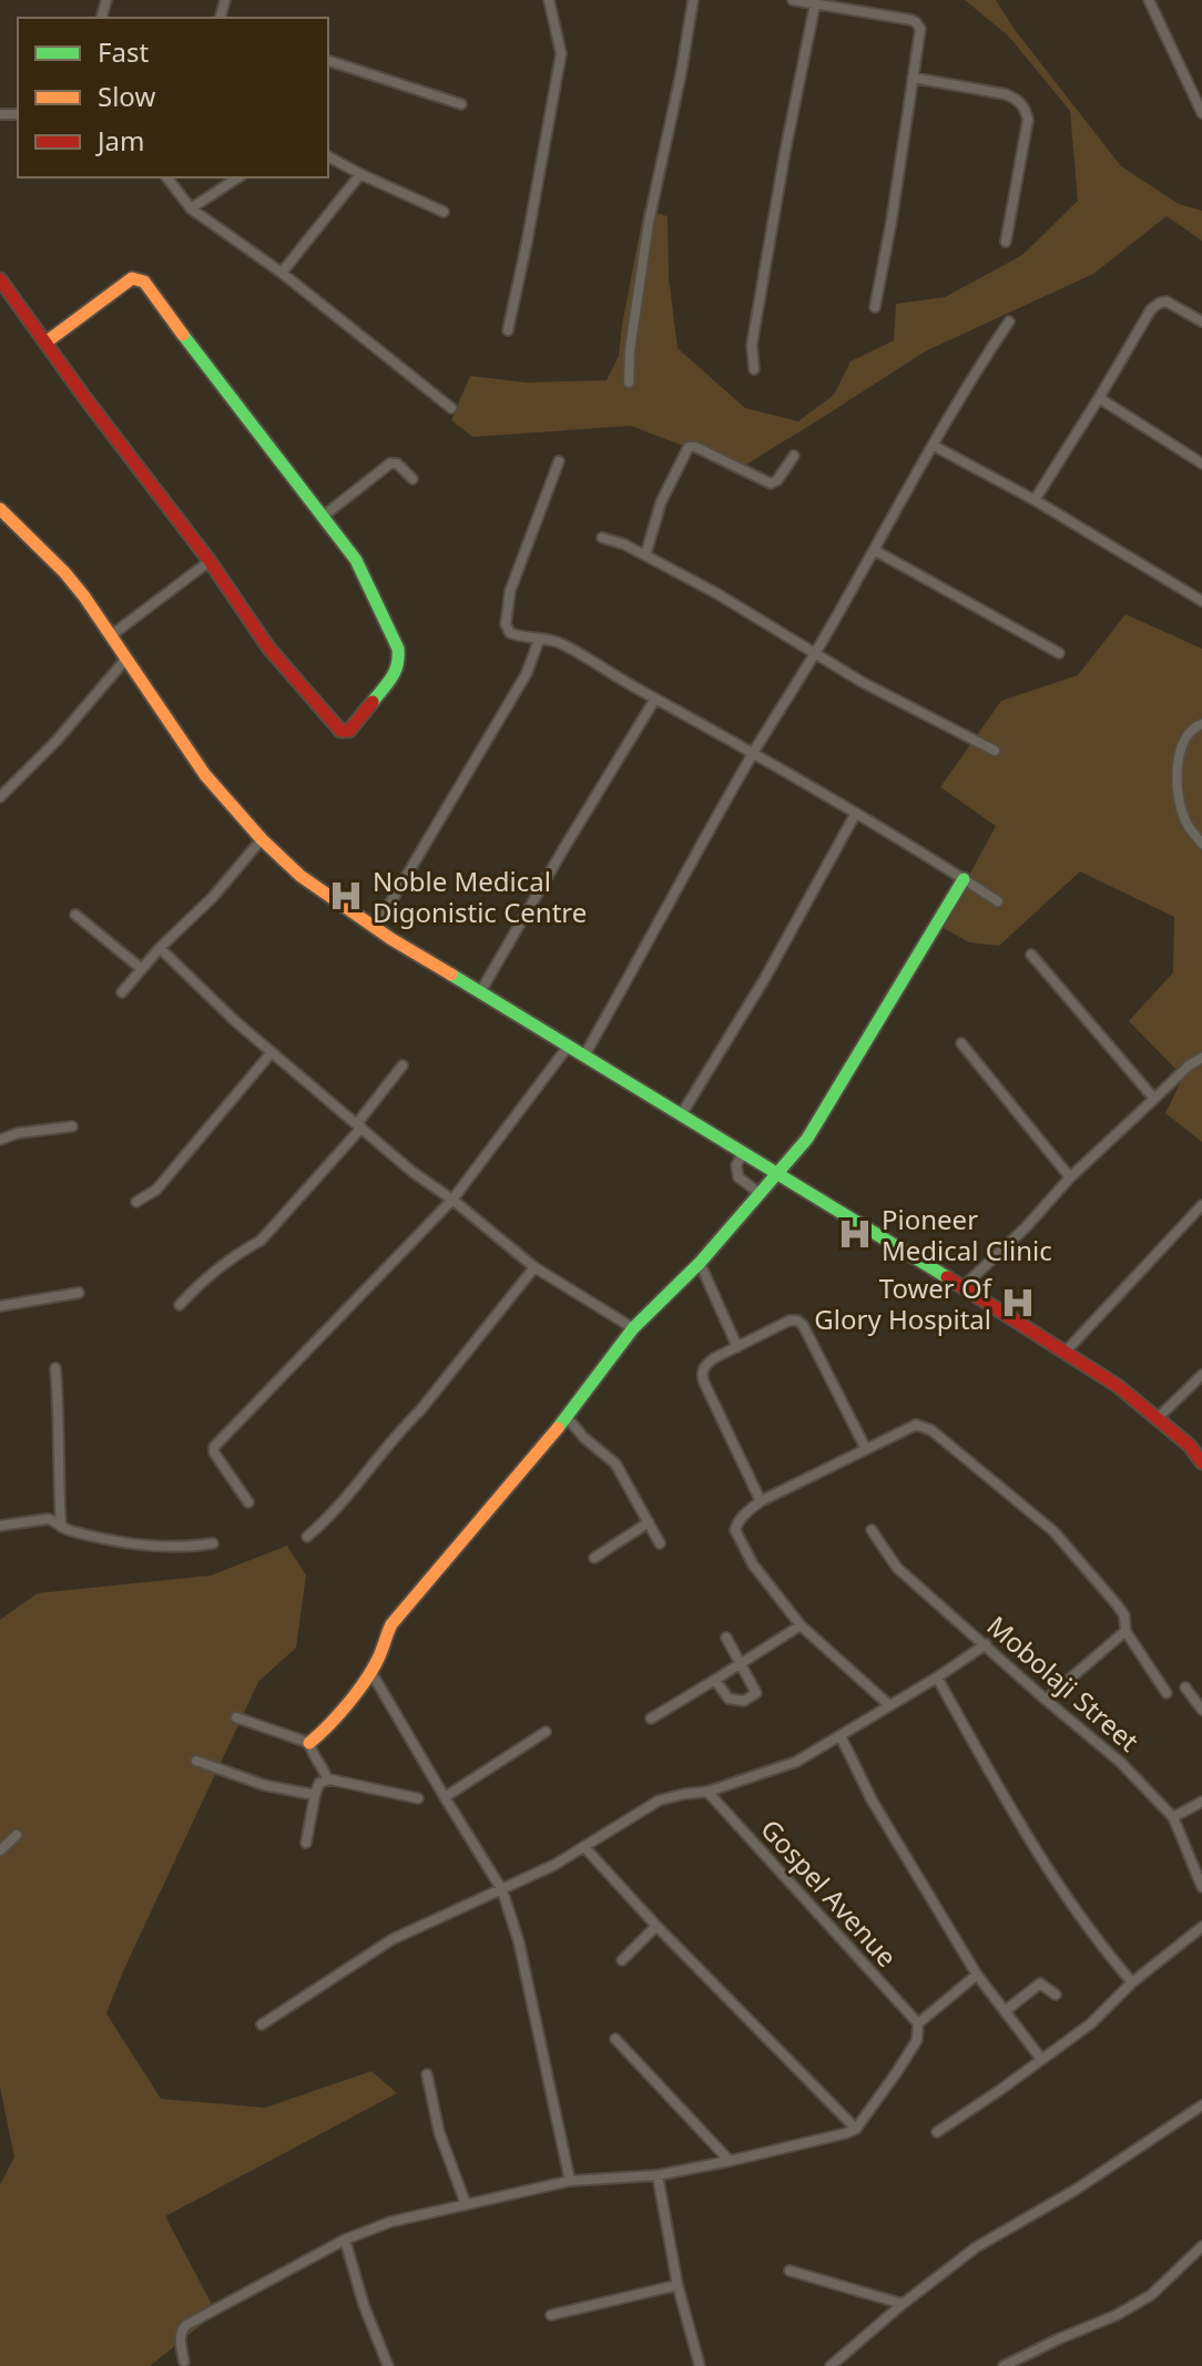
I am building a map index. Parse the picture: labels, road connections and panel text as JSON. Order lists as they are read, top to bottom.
{
  "streets": {
    "street": ["Mobolaji Street", "Gospel Avenue"]
  },
  "places": {
    "hospital": ["Noble Medical Digonistic Centre", "Pioneer Medical Clinic", "Tower Of Glory Hospital"]
  },
  "legend": ["Fast", "Slow", "Jam"]
}
